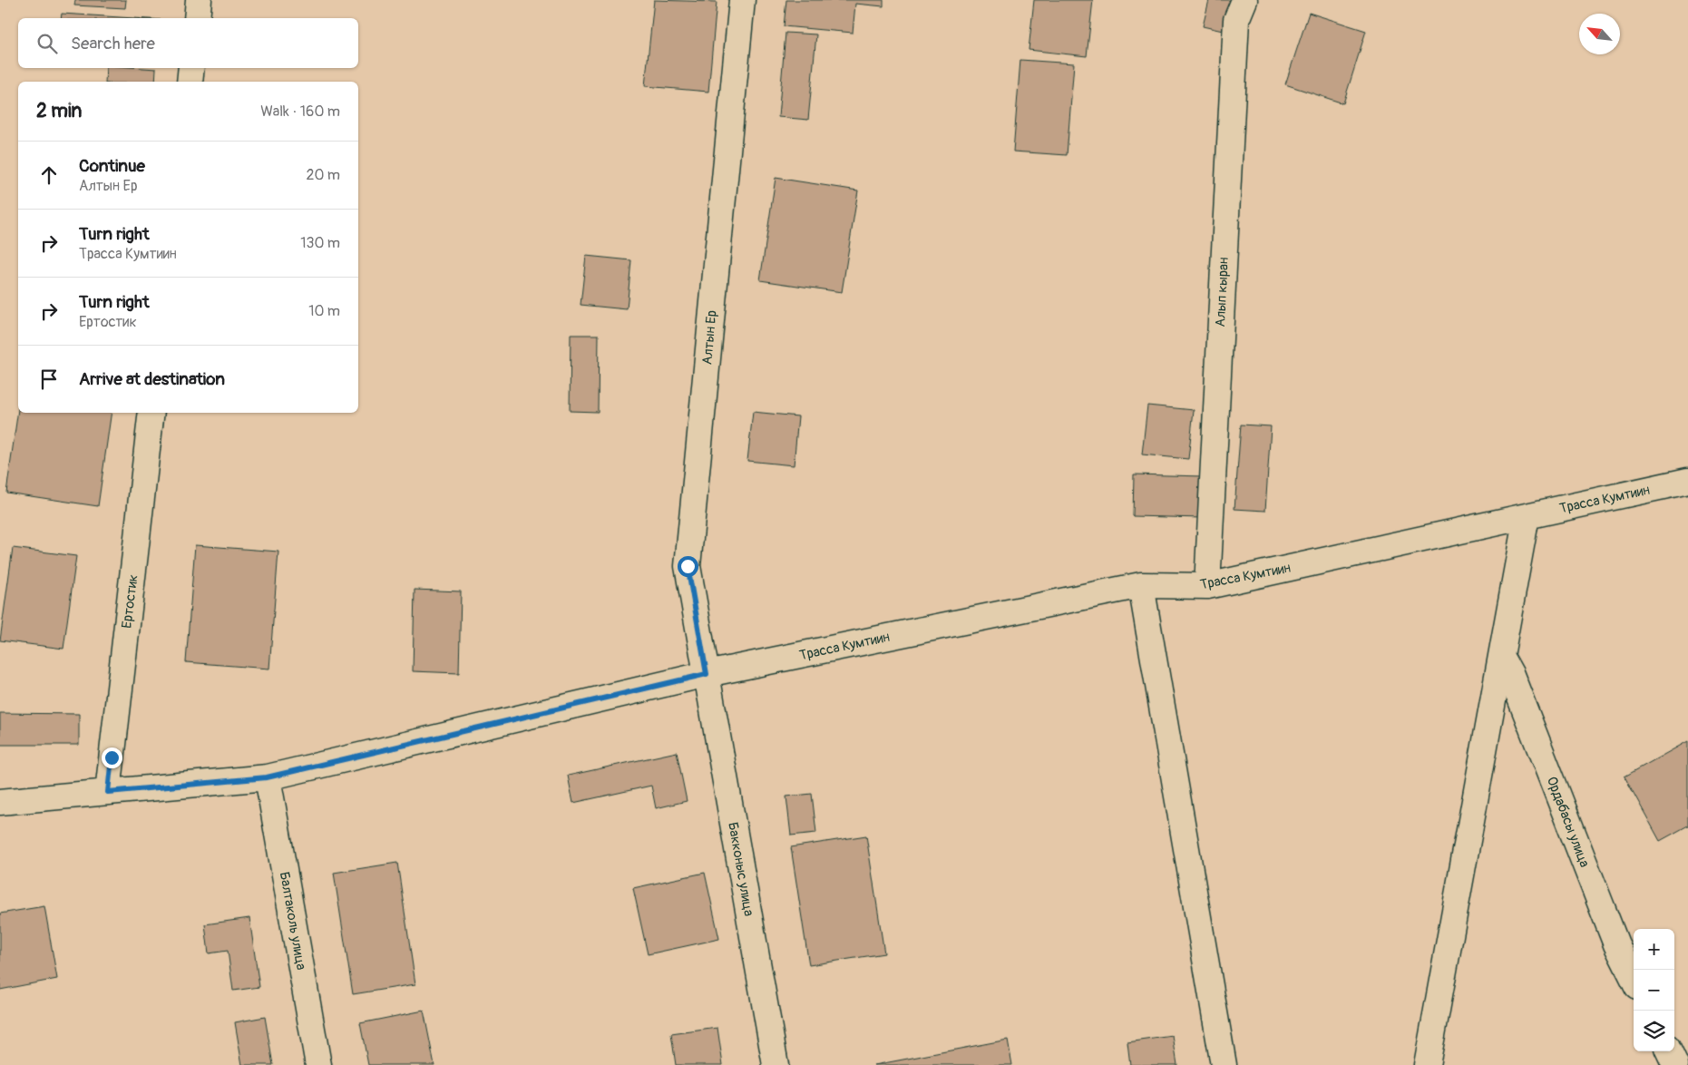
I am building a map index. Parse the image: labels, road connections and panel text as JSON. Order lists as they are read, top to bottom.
{
  "streets": {
    "street": [
      "Алып кыран",
      "Алтын Ер",
      "Трасса Кумтиин",
      "Ертостик",
      "Ордабасы улица",
      "Бакконыс улица",
      "Балтаколь улица"
    ]
  },
  "crossings": [
    ["Алып кыран", "Трасса Кумтиин"],
    ["Алтын Ер", "Трасса Кумтиин"],
    ["Алтын Ер", "Бакконыс улица"],
    ["Трасса Кумтиин", "Ертостик"],
    ["Трасса Кумтиин", "Бакконыс улица"],
    ["Трасса Кумтиин", "Балтаколь улица"]
  ],
  "north": "top left",
  "page": {
    "search": "Search here",
    "heading": ["2 min", "Walk · 160 m"],
    "list": [
      ["Continue", "Алтын Ер", "20 m"],
      ["Turn right", "Трасса Кумтиин", "130 m"],
      ["Turn right", "Ертостик", "10 m"],
      "Arrive at destination"
    ],
    "map_buttons": ["+", "−"]
  }
}
